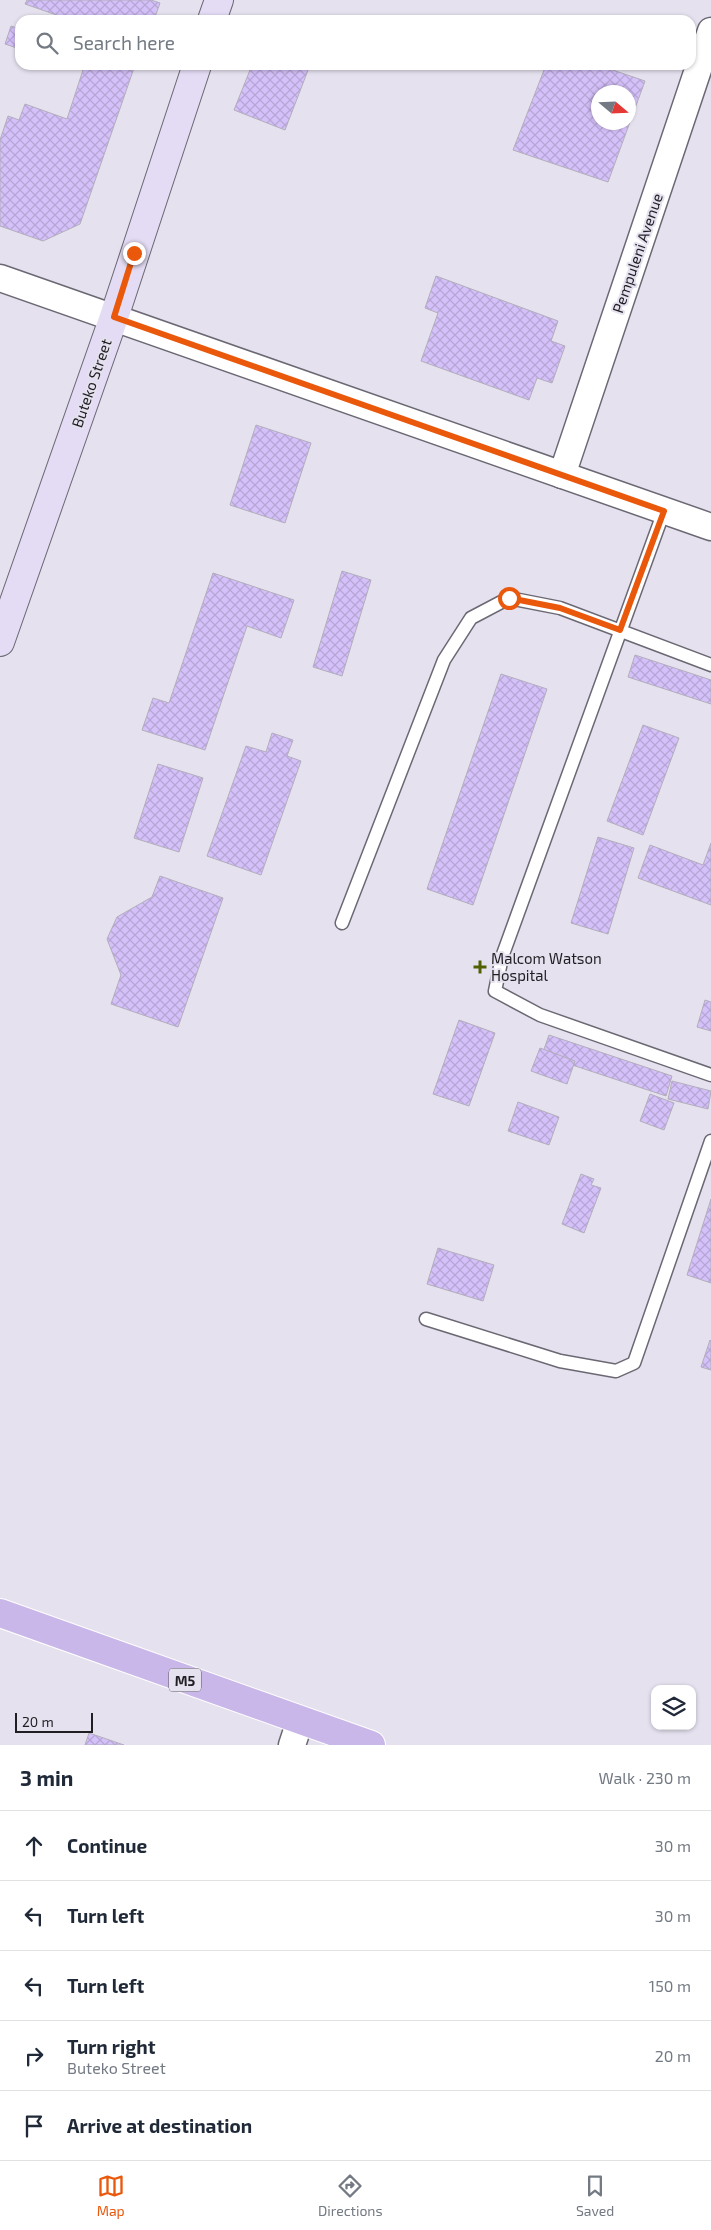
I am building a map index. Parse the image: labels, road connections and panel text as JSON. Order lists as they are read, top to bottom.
{
  "streets": {
    "main road": ["M5"],
    "street": ["Pempuleni Avenue", "Buteko Street"]
  },
  "places": {
    "health": ["Malcom Watson Hospital"]
  },
  "scale_bar": "20 m",
  "north": "right",
  "page": {
    "search": "Search here",
    "scale": "20 m",
    "heading": ["3 min", "Walk · 230 m"],
    "list": [
      ["Continue", "30 m"],
      ["Turn left", "30 m"],
      ["Turn left", "150 m"],
      ["Turn right", "Buteko Street", "20 m"],
      "Arrive at destination"
    ],
    "nav": ["Map", "Directions", "Saved"]
  }
}
